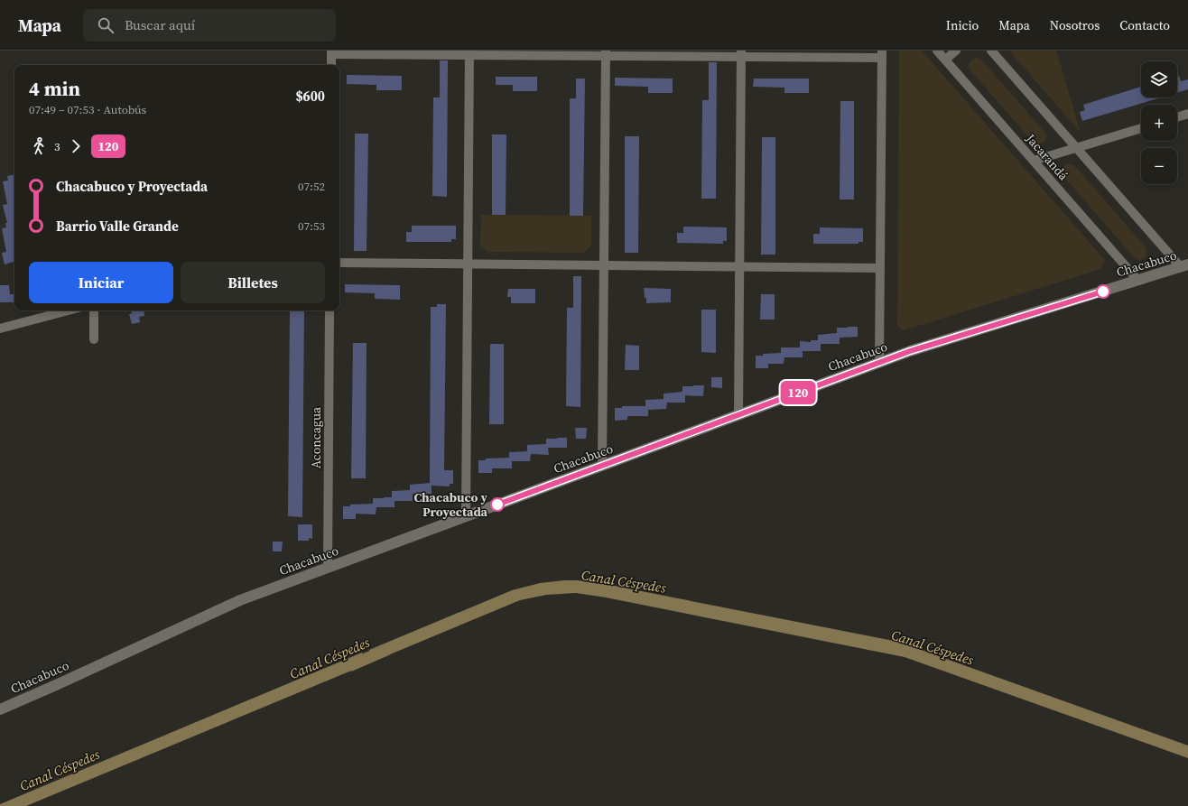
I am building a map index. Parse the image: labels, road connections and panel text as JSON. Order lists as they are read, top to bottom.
{
  "streets": {
    "street": ["Jacarandá", "Chacabuco", "Aconcagua"]
  },
  "crossings": [
    ["Jacarandá", "Chacabuco"],
    ["Chacabuco", "Aconcagua"]
  ],
  "water": ["Canal Céspedes"],
  "places": ["Chacabuco y Proyectada"],
  "lines": ["bus line 120"],
  "page": {
    "header": "Mapa",
    "search": "Buscar aquí",
    "nav": [
      "Inicio",
      "Mapa",
      "Nosotros",
      "Contacto"
    ],
    "on_map": "120",
    "map_buttons": ["+", "−"],
    "heading": ["4 min", "07:49 – 07:53 · Autobús", "$600"],
    "legs": ["3", "120"],
    "list": [
      {
        "name": "Chacabuco y Proyectada",
        "value": "07:52"
      },
      {
        "name": "Barrio Valle Grande",
        "value": "07:53"
      }
    ],
    "buttons": ["Iniciar", "Billetes"]
  }
}
